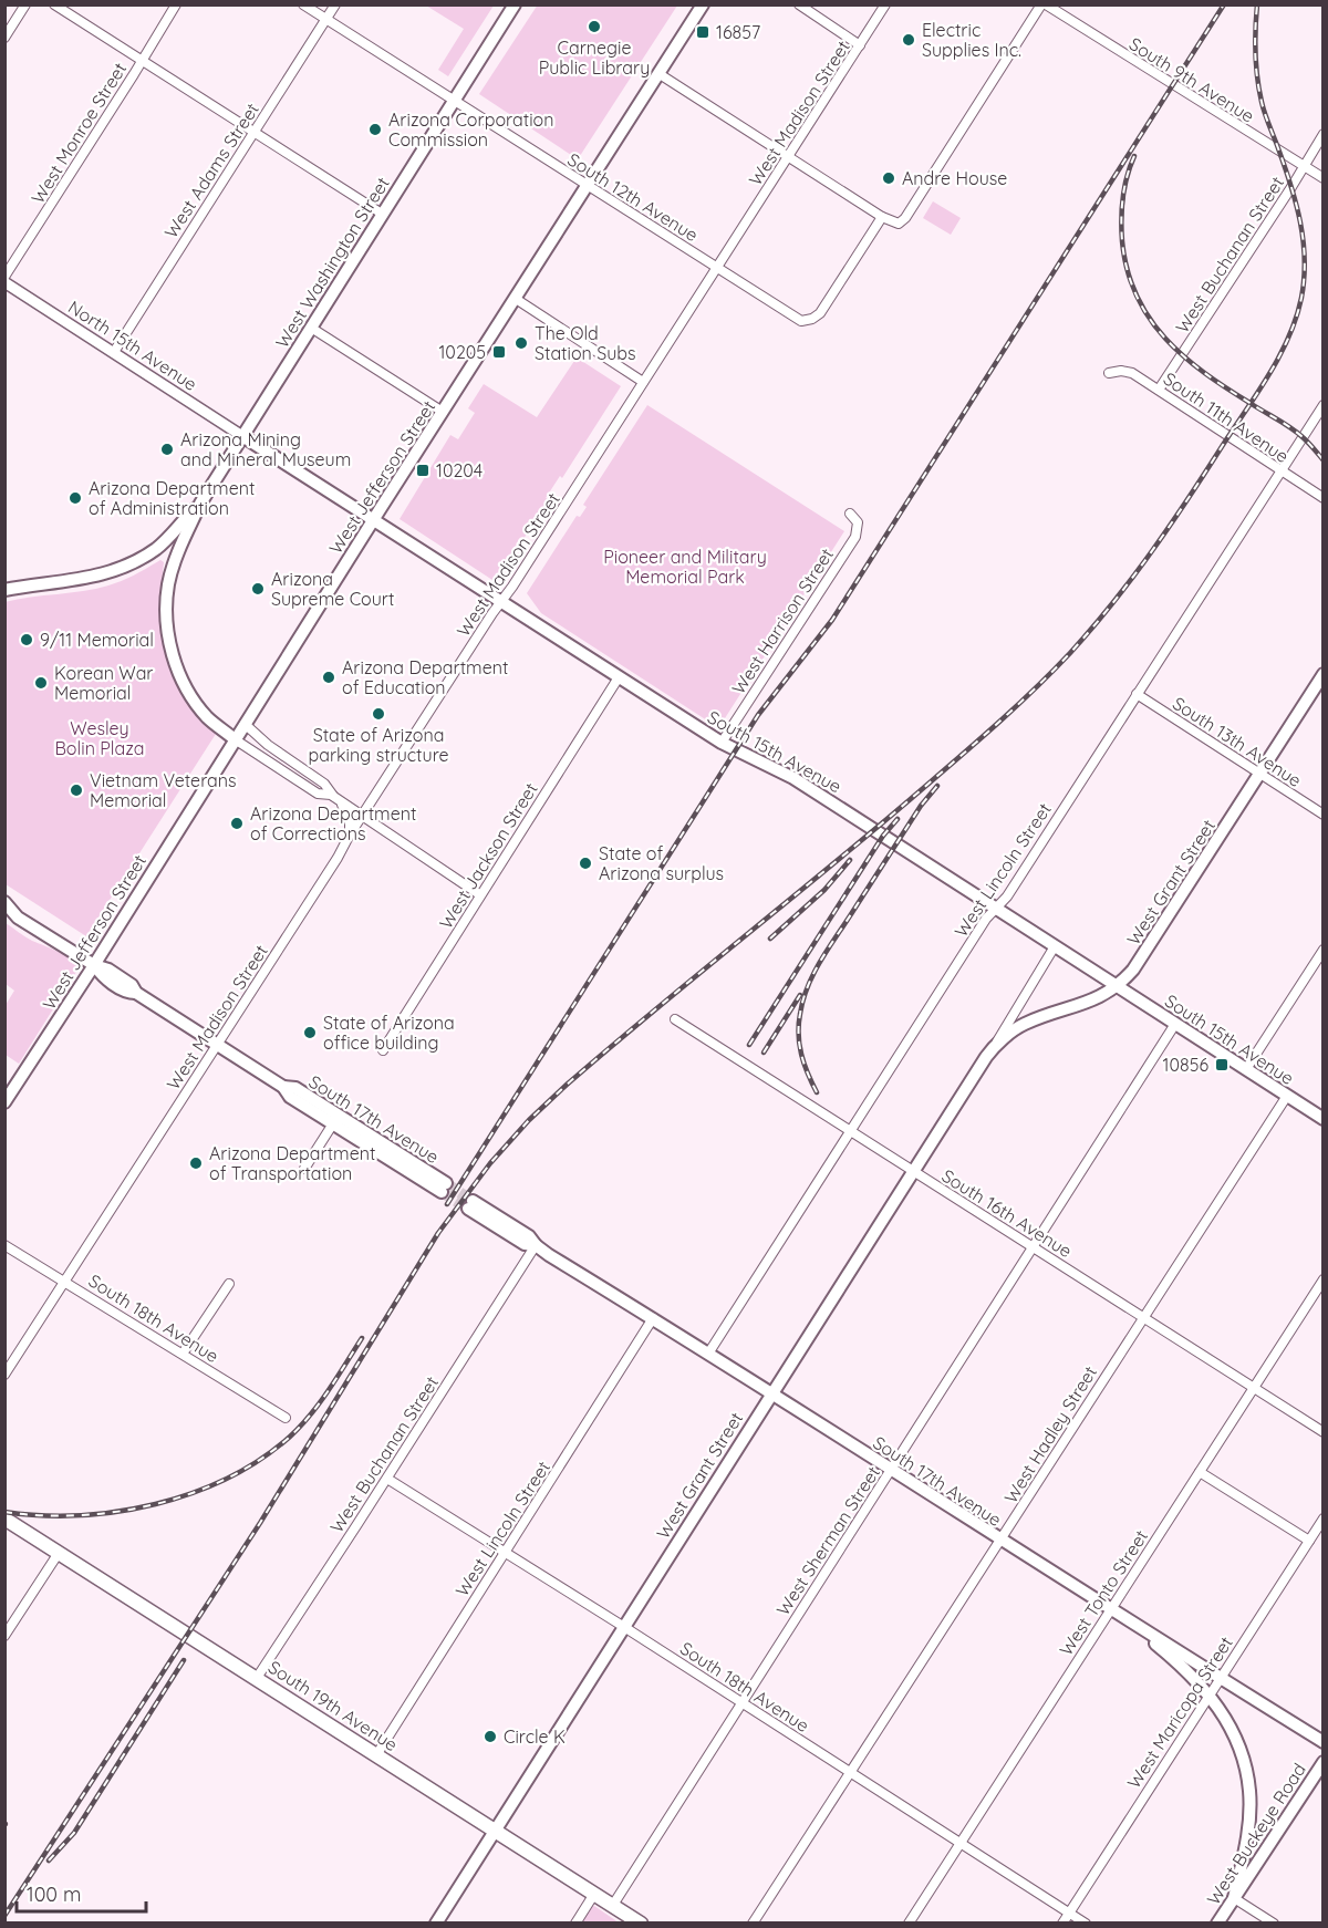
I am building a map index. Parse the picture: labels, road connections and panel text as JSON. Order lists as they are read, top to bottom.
{
  "streets": {
    "main road": [
      "West Washington Street",
      "West Jefferson Street",
      "South 15th Avenue",
      "West Grant Street",
      "South 17th Avenue",
      "South 19th Avenue",
      "West Buckeye Road"
    ],
    "street": [
      "South 9th Avenue",
      "West Madison Street",
      "West Monroe Street",
      "West Adams Street",
      "South 12th Avenue",
      "West Buchanan Street",
      "North 15th Avenue",
      "South 11th Avenue",
      "West Harrison Street",
      "South 13th Avenue",
      "West Jackson Street",
      "West Lincoln Street",
      "South 16th Avenue",
      "South 18th Avenue",
      "West Hadley Street",
      "West Sherman Street",
      "West Tonto Street",
      "West Maricopa Street"
    ]
  },
  "crossings": [
    ["South 9th Avenue", "West Buchanan Street"],
    ["West Madison Street", "South 12th Avenue"],
    ["West Madison Street", "South 15th Avenue"],
    ["West Madison Street", "South 17th Avenue"],
    ["West Madison Street", "South 18th Avenue"],
    ["West Adams Street", "South 12th Avenue"],
    ["West Adams Street", "North 15th Avenue"],
    ["South 12th Avenue", "West Washington Street"],
    ["South 12th Avenue", "West Jefferson Street"],
    ["West Buchanan Street", "South 11th Avenue"],
    ["West Buchanan Street", "South 17th Avenue"],
    ["West Buchanan Street", "South 18th Avenue"],
    ["West Buchanan Street", "South 19th Avenue"],
    ["West Washington Street", "North 15th Avenue"],
    ["West Washington Street", "West Jefferson Street"],
    ["West Washington Street", "South 15th Avenue"],
    ["North 15th Avenue", "South 15th Avenue"],
    ["South 11th Avenue", "West Lincoln Street"],
    ["West Jefferson Street", "South 15th Avenue"],
    ["West Jefferson Street", "South 17th Avenue"],
    ["West Harrison Street", "South 15th Avenue"],
    ["South 13th Avenue", "West Lincoln Street"],
    ["South 13th Avenue", "West Grant Street"],
    ["South 15th Avenue", "West Jackson Street"],
    ["South 15th Avenue", "West Lincoln Street"],
    ["South 15th Avenue", "West Grant Street"],
    ["South 15th Avenue", "West Hadley Street"],
    ["South 15th Avenue", "West Sherman Street"],
    ["West Lincoln Street", "South 17th Avenue"],
    ["West Lincoln Street", "South 16th Avenue"],
    ["West Lincoln Street", "South 18th Avenue"],
    ["West Lincoln Street", "South 19th Avenue"],
    ["West Grant Street", "South 17th Avenue"],
    ["West Grant Street", "South 16th Avenue"],
    ["West Grant Street", "South 18th Avenue"],
    ["West Grant Street", "South 19th Avenue"],
    ["South 17th Avenue", "West Hadley Street"],
    ["South 17th Avenue", "West Sherman Street"],
    ["South 17th Avenue", "West Tonto Street"],
    ["South 17th Avenue", "West Maricopa Street"],
    ["South 16th Avenue", "West Hadley Street"],
    ["South 16th Avenue", "West Sherman Street"],
    ["South 16th Avenue", "West Tonto Street"],
    ["South 18th Avenue", "West Hadley Street"],
    ["South 18th Avenue", "West Sherman Street"],
    ["South 18th Avenue", "West Tonto Street"],
    ["South 18th Avenue", "West Maricopa Street"],
    ["West Sherman Street", "South 19th Avenue"]
  ],
  "parks": ["Pioneer and Military Memorial Park", "Wesley Bolin Plaza"],
  "places": {
    "other": [
      "Carnegie Public Library",
      "Electric Supplies Inc.",
      "Arizona Corporation Commission",
      "Andre House",
      "The Old Station Subs",
      "Arizona Mining and Mineral Museum",
      "Arizona Department of Administration",
      "Arizona Supreme Court",
      "9/11 Memorial",
      "Arizona Department of Education",
      "Korean War Memorial",
      "State of Arizona parking structure",
      "Vietnam Veterans Memorial",
      "Arizona Department of Corrections",
      "State of Arizona surplus",
      "State of Arizona office building",
      "Arizona Department of Transportation",
      "Circle K"
    ],
    "transit": [
      "16857",
      "10205",
      "10204",
      "10856"
    ]
  },
  "scale_bar": "100 m"
}
